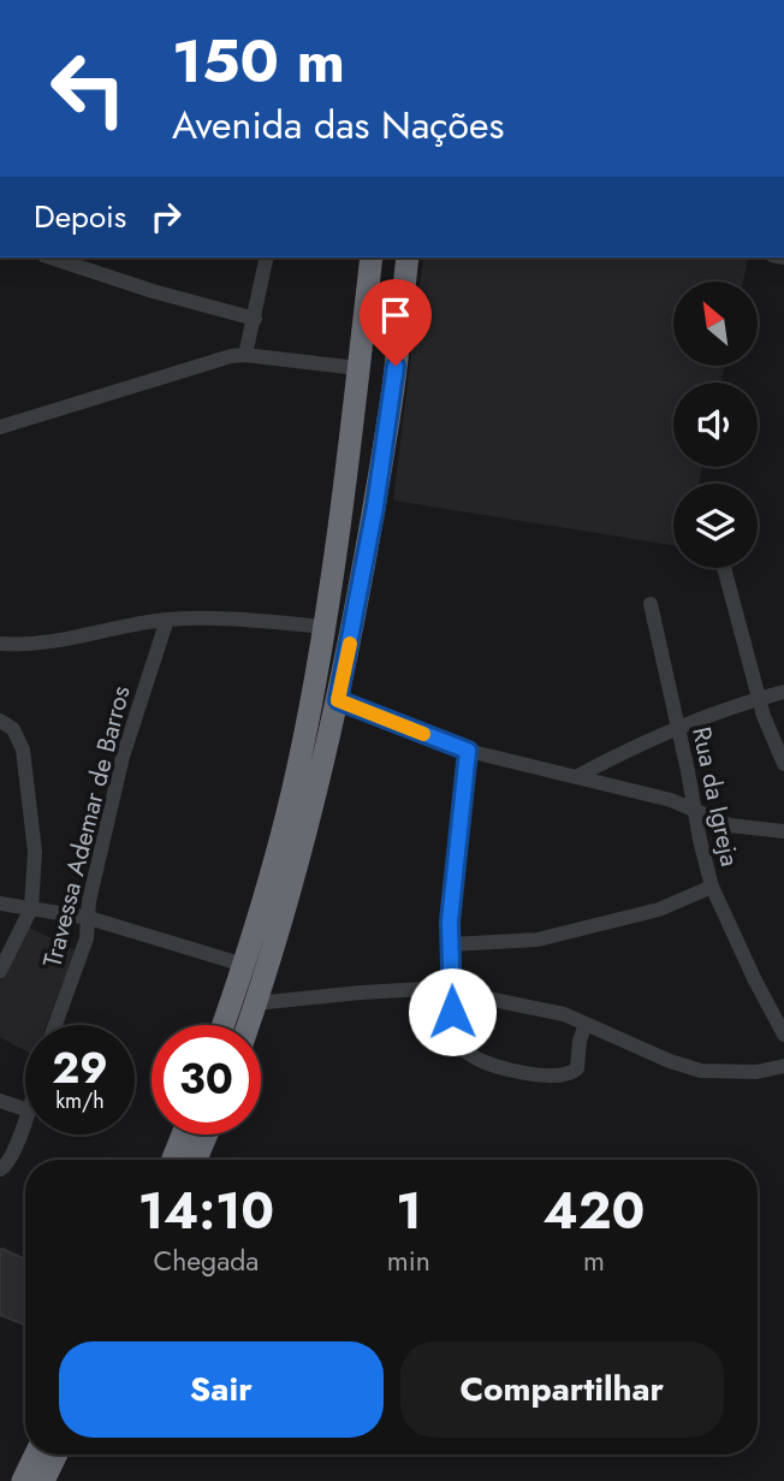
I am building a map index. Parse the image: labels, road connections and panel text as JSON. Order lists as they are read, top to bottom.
{
  "streets": {
    "street": ["Rua da Igreja", "Travessa Ademar de Barros"]
  },
  "north": "top left",
  "page": {
    "turn": ["150 m", "Avenida das Nações"],
    "then": "Depois",
    "speed": "29 km/h",
    "limit": "30",
    "eta": [
      "14:10",
      "Chegada",
      "1",
      "min",
      "420",
      "m"
    ],
    "buttons": ["Sair", "Compartilhar"]
  }
}
